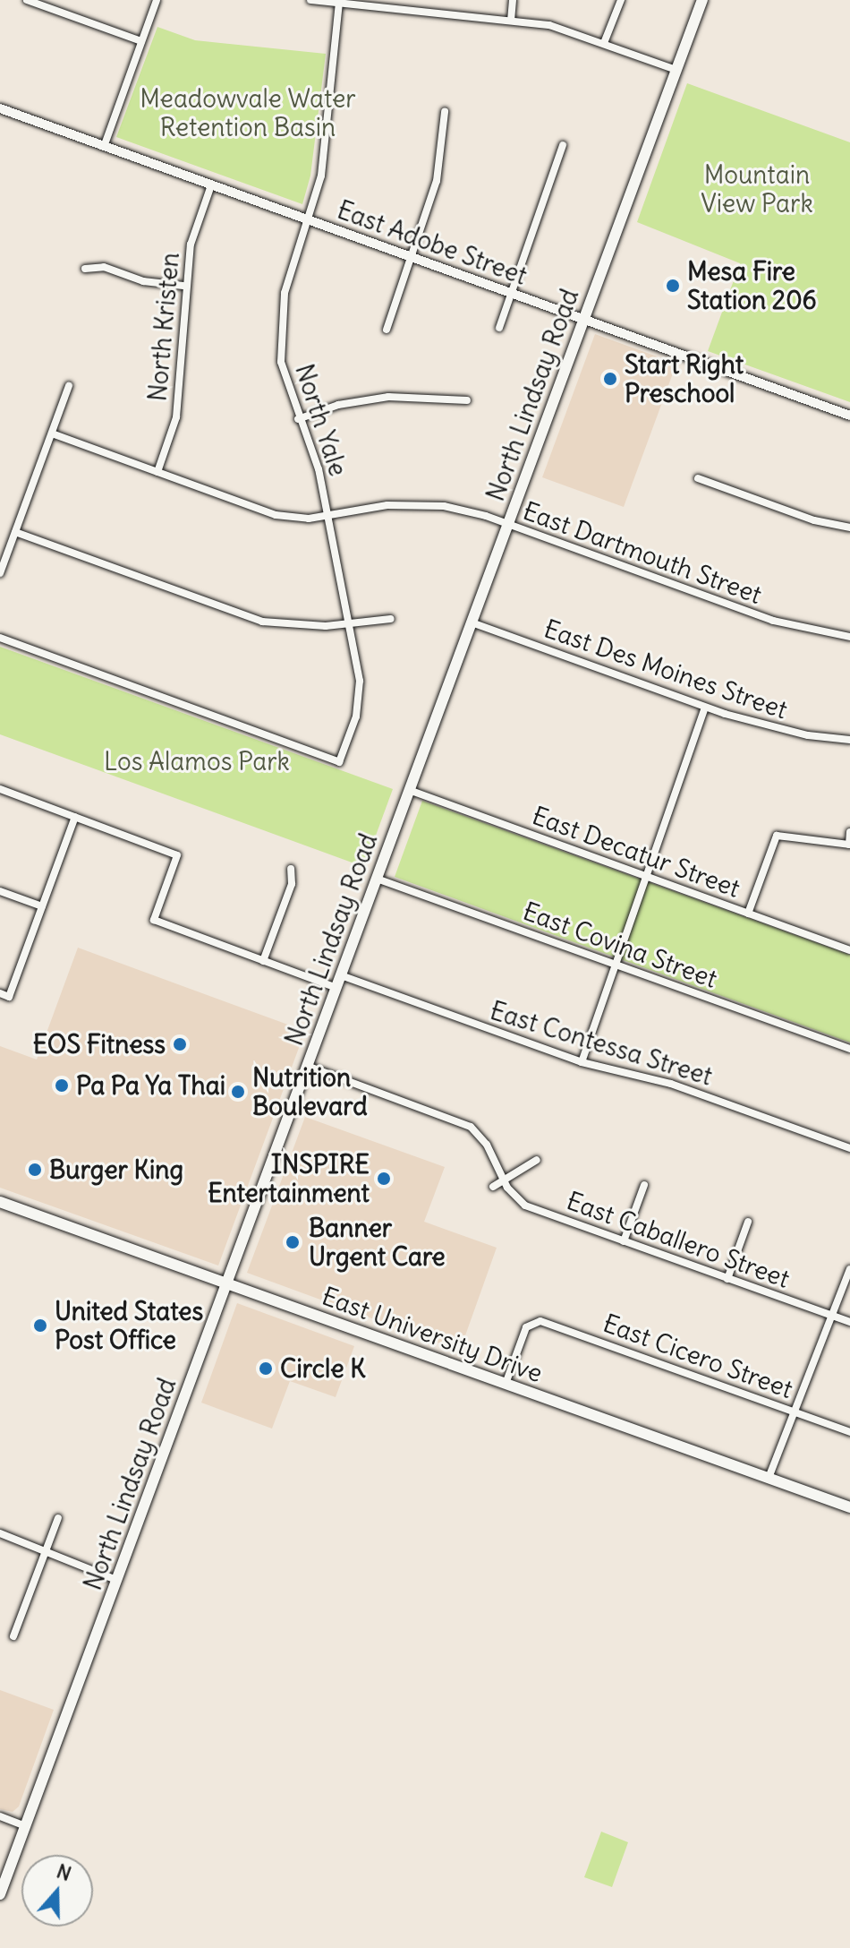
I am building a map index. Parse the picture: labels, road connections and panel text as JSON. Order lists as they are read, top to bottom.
{
  "streets": {
    "main road": ["North Lindsay Road", "East University Drive"],
    "street": [
      "East Adobe Street",
      "North Kristen",
      "North Yale",
      "East Dartmouth Street",
      "East Des Moines Street",
      "East Decatur Street",
      "East Covina Street",
      "East Contessa Street",
      "East Caballero Street",
      "East Cicero Street"
    ]
  },
  "crossings": [
    ["East Adobe Street", "North Kristen"],
    ["East Adobe Street", "North Lindsay Road"],
    ["East Adobe Street", "North Yale"],
    ["North Kristen", "East Dartmouth Street"],
    ["North Lindsay Road", "East Dartmouth Street"],
    ["North Lindsay Road", "East Des Moines Street"],
    ["North Lindsay Road", "East Decatur Street"],
    ["North Lindsay Road", "East Covina Street"],
    ["North Lindsay Road", "East Contessa Street"],
    ["North Lindsay Road", "East Caballero Street"],
    ["North Lindsay Road", "East University Drive"],
    ["North Yale", "East Dartmouth Street"],
    ["East University Drive", "East Cicero Street"]
  ],
  "parks": ["Meadowvale Water Retention Basin", "Mountain View Park", "Los Alamos Park"],
  "places": [
    "Mesa Fire Station 206",
    "Start Right Preschool",
    "EOS Fitness",
    "Pa Pa Ya Thai",
    "Nutrition Boulevard",
    "Burger King",
    "INSPIRE Entertainment",
    "Banner Urgent Care",
    "United States Post Office",
    "Circle K"
  ],
  "north": "top"
}
